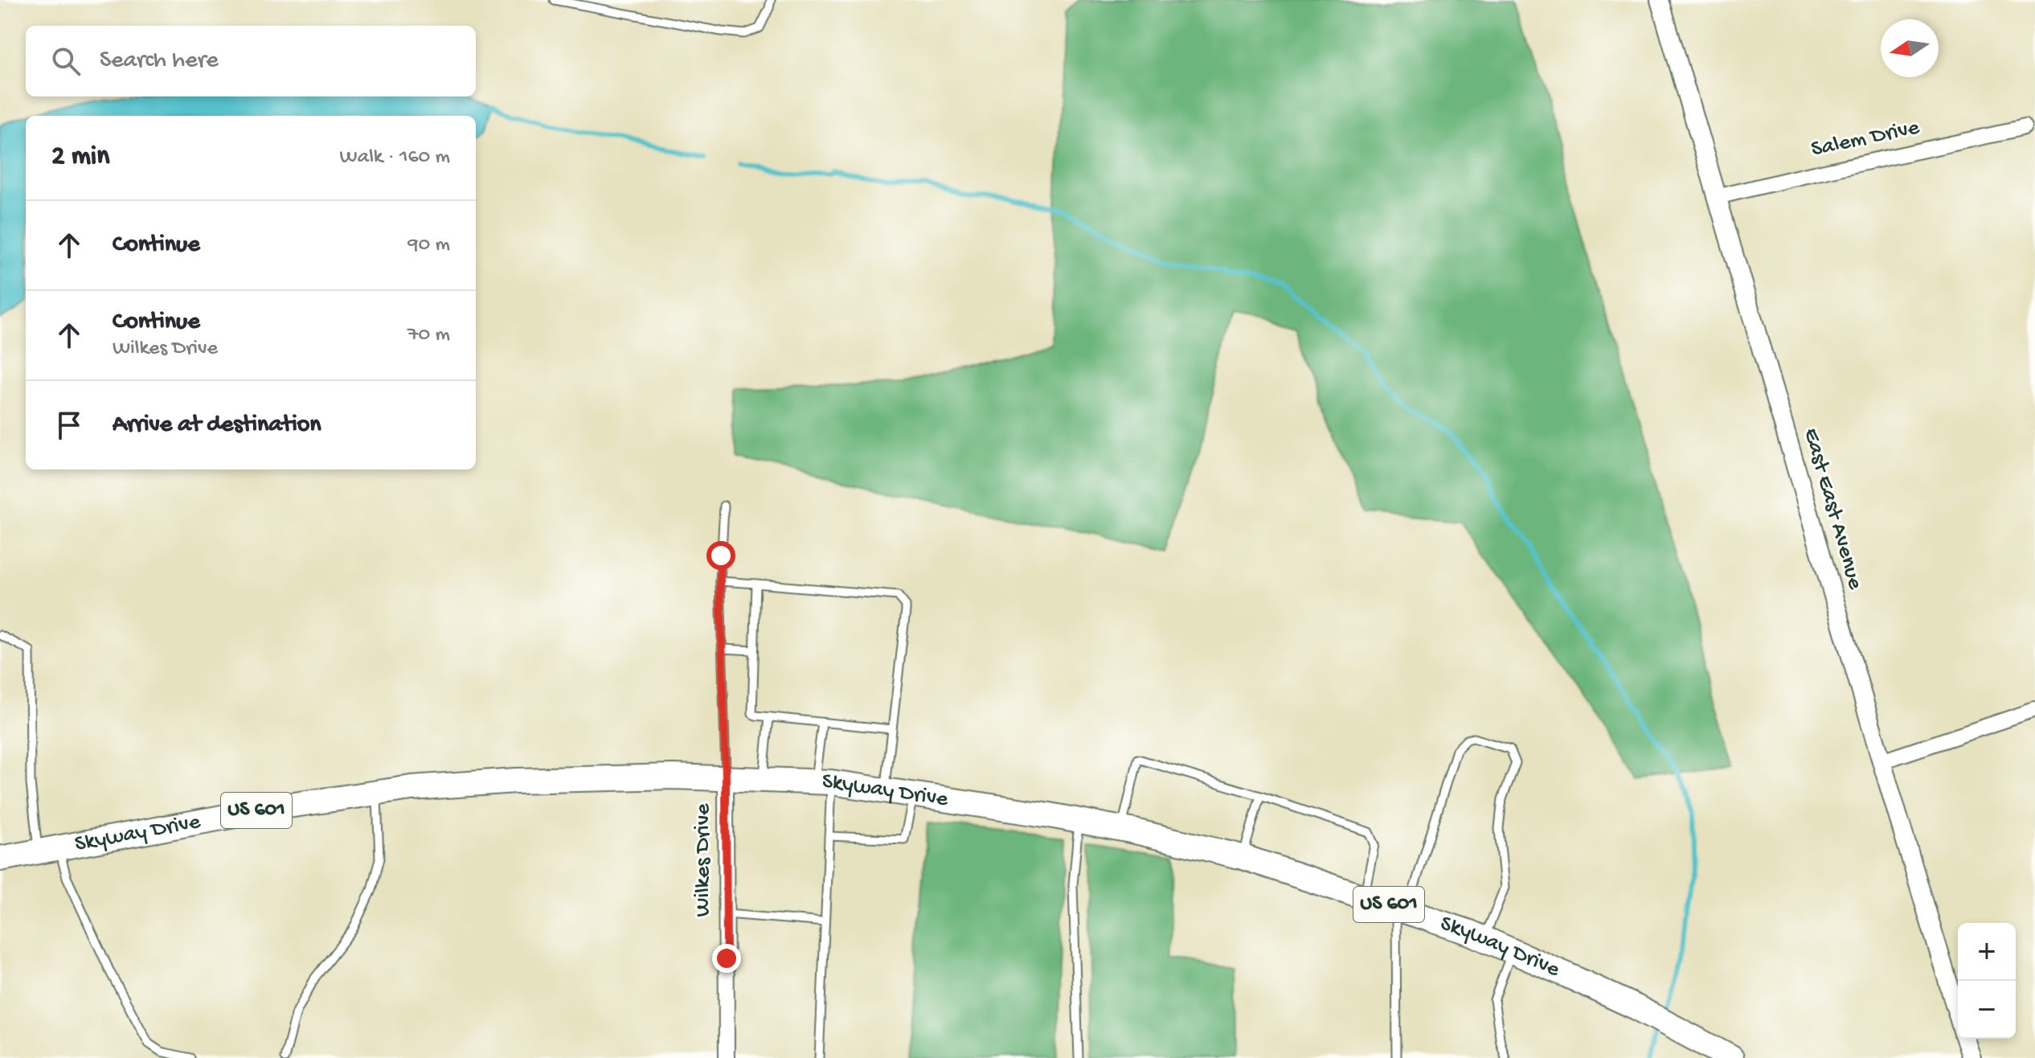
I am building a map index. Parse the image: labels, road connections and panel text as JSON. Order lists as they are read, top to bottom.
{
  "streets": {
    "highway": ["Skyway Drive", "US 601"],
    "street": ["Salem Drive", "East East Avenue", "Wilkes Drive"]
  },
  "crossings": [
    ["Salem Drive", "East East Avenue"],
    ["Skyway Drive", "US 601"],
    ["Skyway Drive", "Wilkes Drive"]
  ],
  "north": "left",
  "page": {
    "search": "Search here",
    "heading": ["2 min", "Walk · 160 m"],
    "list": [
      ["Continue", "90 m"],
      ["Continue", "Wilkes Drive", "70 m"],
      "Arrive at destination"
    ],
    "map_buttons": ["+", "−"]
  }
}
